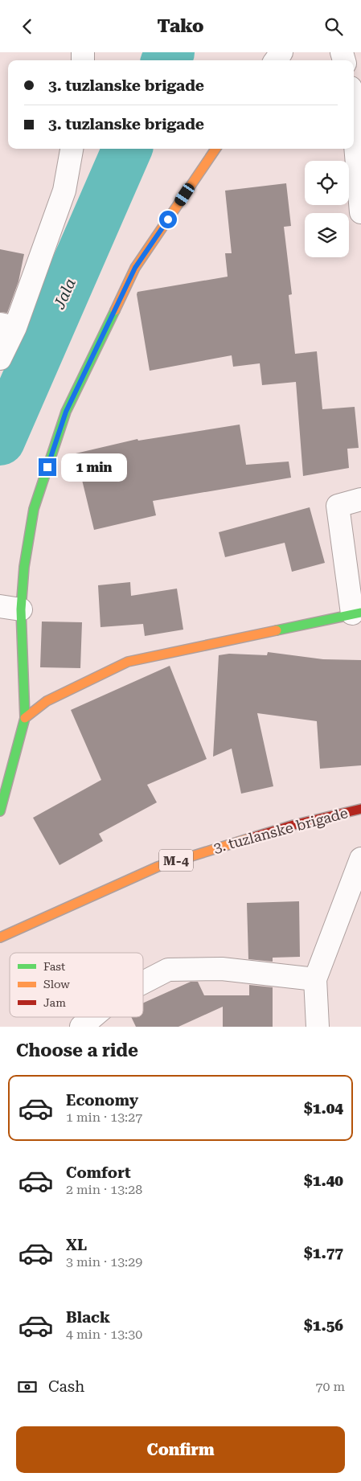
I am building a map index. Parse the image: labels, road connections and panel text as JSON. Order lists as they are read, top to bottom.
{
  "streets": {
    "street": ["3. tuzlanske brigade", "M-4"]
  },
  "water": ["Jala"],
  "legend": ["Fast", "Slow", "Jam"],
  "page": {
    "header": "Tako",
    "banner": ["3. tuzlanske brigade", "3. tuzlanske brigade"],
    "bubble": "1 min",
    "heading": "Choose a ride",
    "list": [
      {
        "name": "Economy",
        "note": "1 min · 13:27",
        "value": "$1.04"
      },
      {
        "name": "Comfort",
        "note": "2 min · 13:28",
        "value": "$1.40"
      },
      {
        "name": "XL",
        "note": "3 min · 13:29",
        "value": "$1.77"
      },
      {
        "name": "Black",
        "note": "4 min · 13:30",
        "value": "$1.56"
      }
    ],
    "pay": ["Cash", "70 m"],
    "buttons": "Confirm"
  }
}
